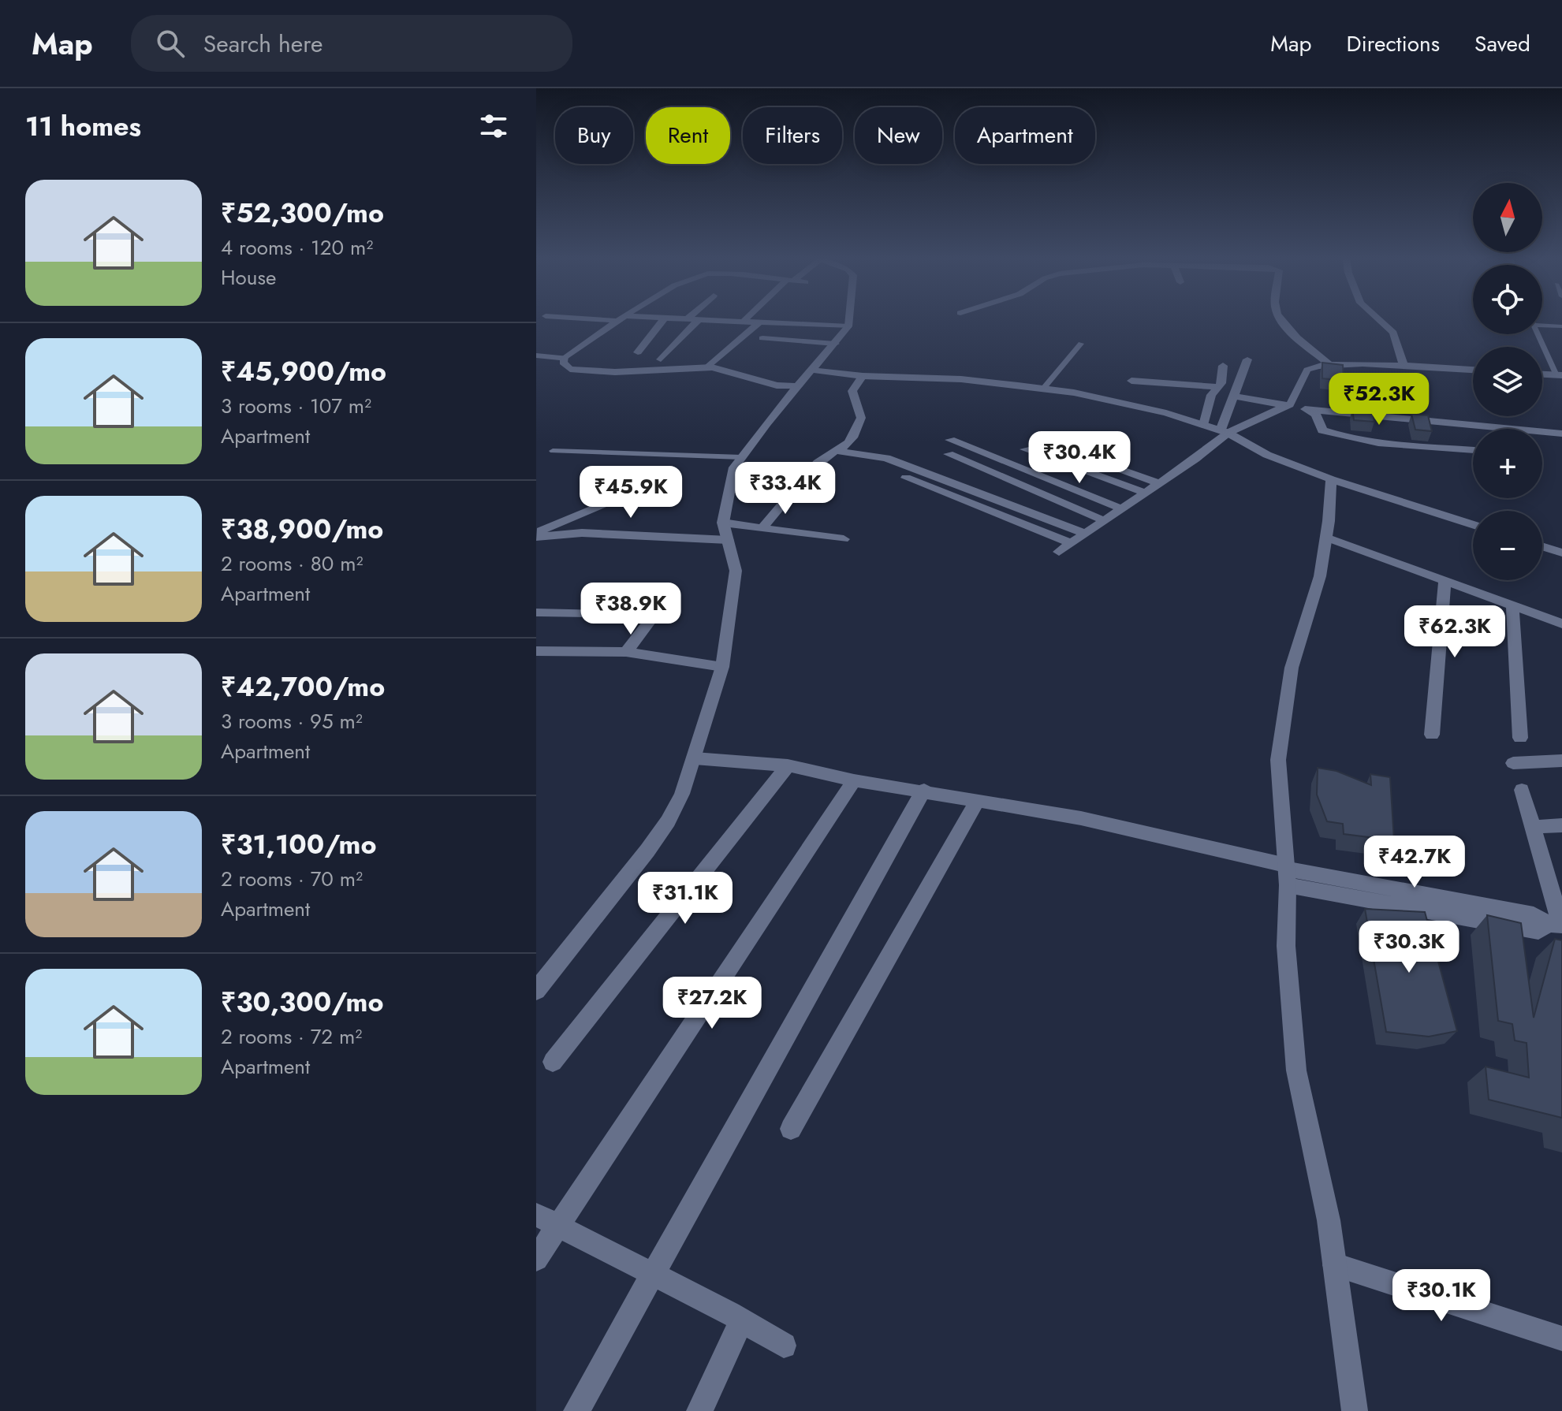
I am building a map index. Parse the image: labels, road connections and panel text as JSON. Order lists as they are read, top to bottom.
{
  "north": "top",
  "page": {
    "header": "Map",
    "search": "Search here",
    "nav": ["Map", "Directions", "Saved"],
    "heading": "11 homes",
    "chip": [
      "Buy",
      "Rent",
      "Filters",
      "New",
      "Apartment"
    ],
    "list": [
      {
        "name": "₹52,300/mo",
        "note": "4 rooms · 120 m² · House"
      },
      {
        "name": "₹45,900/mo",
        "note": "3 rooms · 107 m² · Apartment"
      },
      {
        "name": "₹38,900/mo",
        "note": "2 rooms · 80 m² · Apartment"
      },
      {
        "name": "₹42,700/mo",
        "note": "3 rooms · 95 m² · Apartment"
      },
      {
        "name": "₹31,100/mo",
        "note": "2 rooms · 70 m² · Apartment"
      },
      {
        "name": "₹30,300/mo",
        "note": "2 rooms · 72 m² · Apartment"
      }
    ],
    "map_buttons": ["+", "−"],
    "price": [
      "₹52.3K",
      "₹30.4K",
      "₹33.4K",
      "₹45.9K",
      "₹38.9K",
      "₹62.3K",
      "₹42.7K",
      "₹31.1K",
      "₹30.3K",
      "₹27.2K",
      "₹30.1K"
    ]
  }
}
